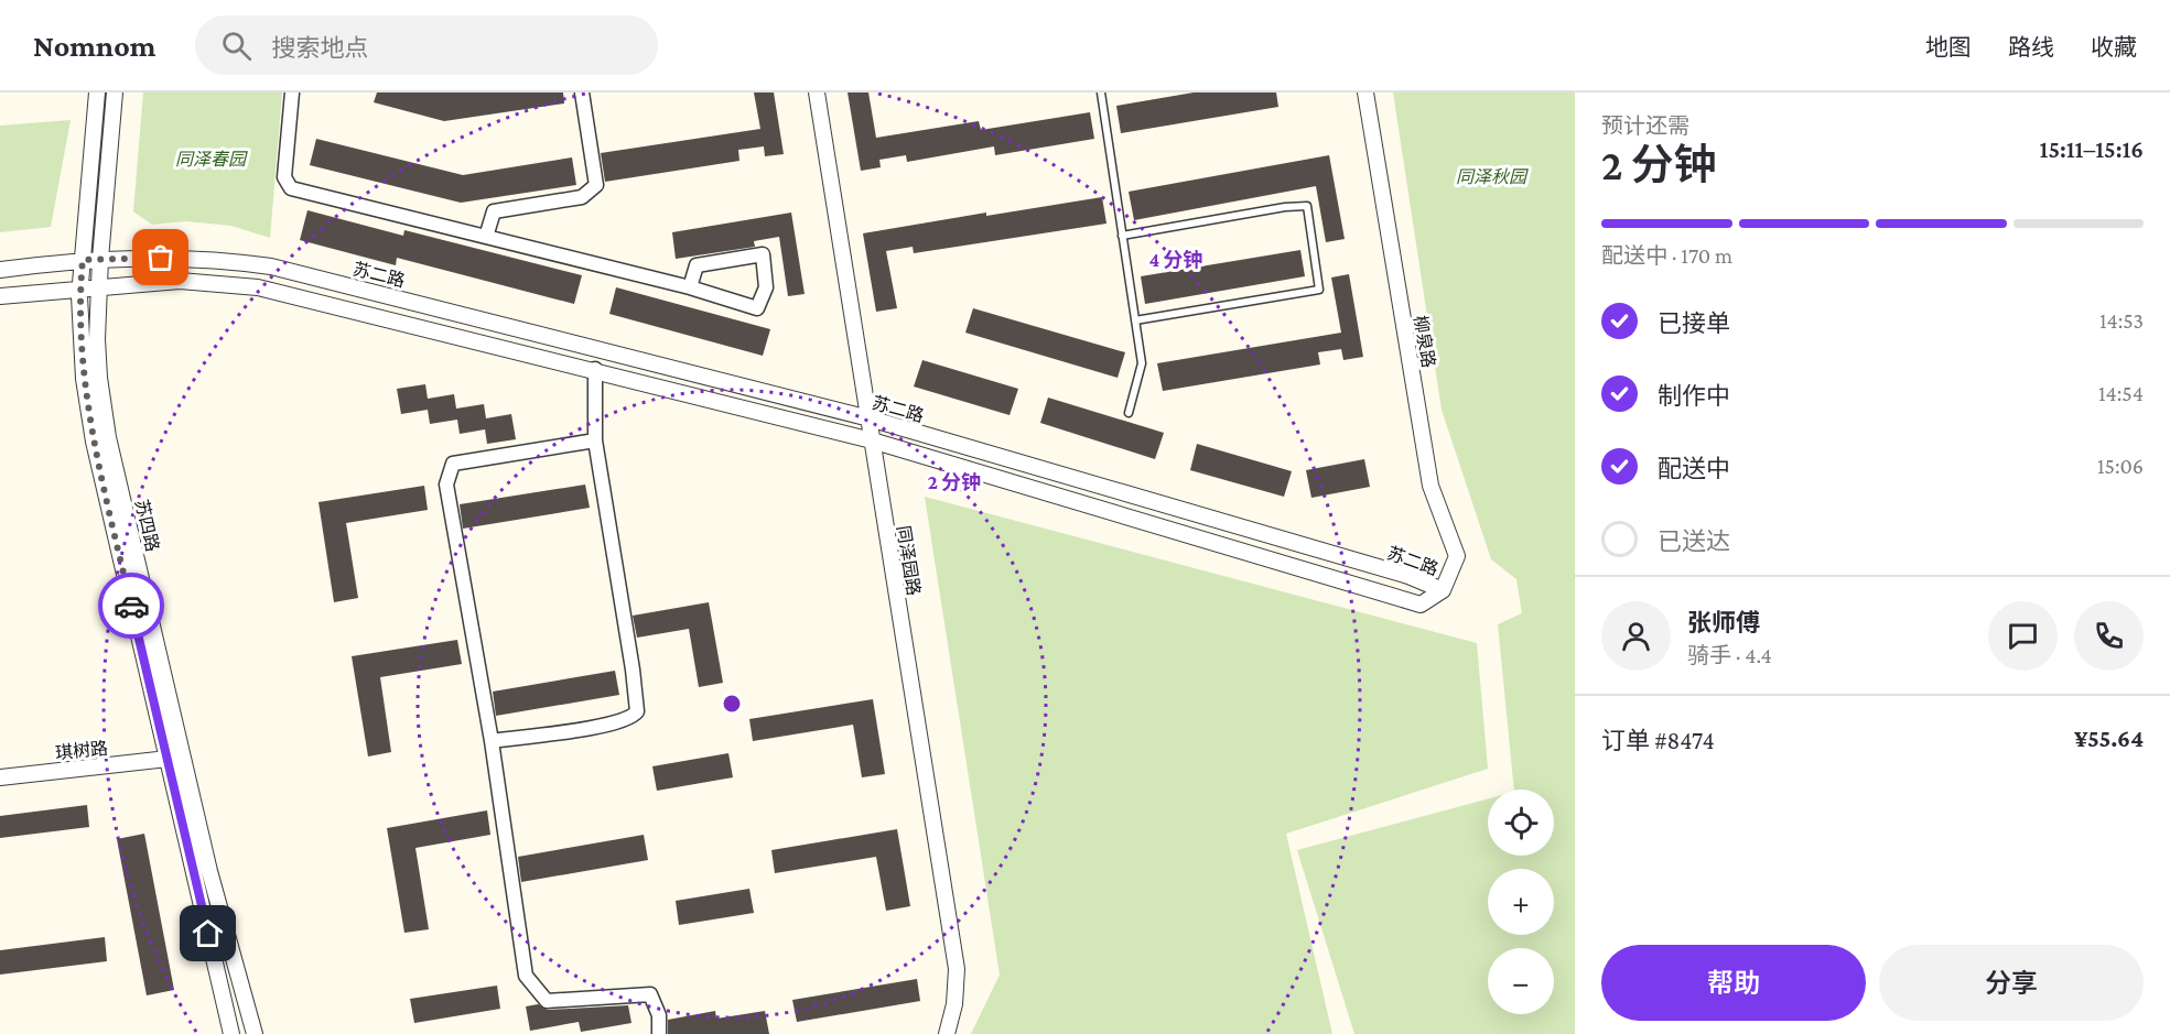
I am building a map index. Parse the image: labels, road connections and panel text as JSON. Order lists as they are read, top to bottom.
{
  "streets": {
    "street": [
      "苏二路",
      "柳泉路",
      "苏四路",
      "同泽园路",
      "琪树路"
    ]
  },
  "crossings": [
    ["苏二路", "柳泉路"],
    ["苏二路", "苏四路"],
    ["苏二路", "同泽园路"],
    ["苏四路", "琪树路"]
  ],
  "parks": ["同泽春园", "同泽秋园"],
  "page": {
    "header": "Nomnom",
    "search": "搜索地点",
    "nav": ["地图", "路线", "收藏"],
    "heading": ["2 分钟", "预计还需", "15:11–15:16"],
    "panel": [
      "张师傅",
      "骑手 · 4.4",
      "订单 #8474",
      "¥55.64"
    ],
    "bar": "配送中 · 170 m",
    "list": [
      ["已接单", "14:53"],
      ["制作中", "14:54"],
      ["配送中", "15:06"],
      "已送达"
    ],
    "map_buttons": ["+", "−"],
    "buttons": ["帮助", "分享"]
  },
  "rings": ["4 分钟", "2 分钟"]
}
